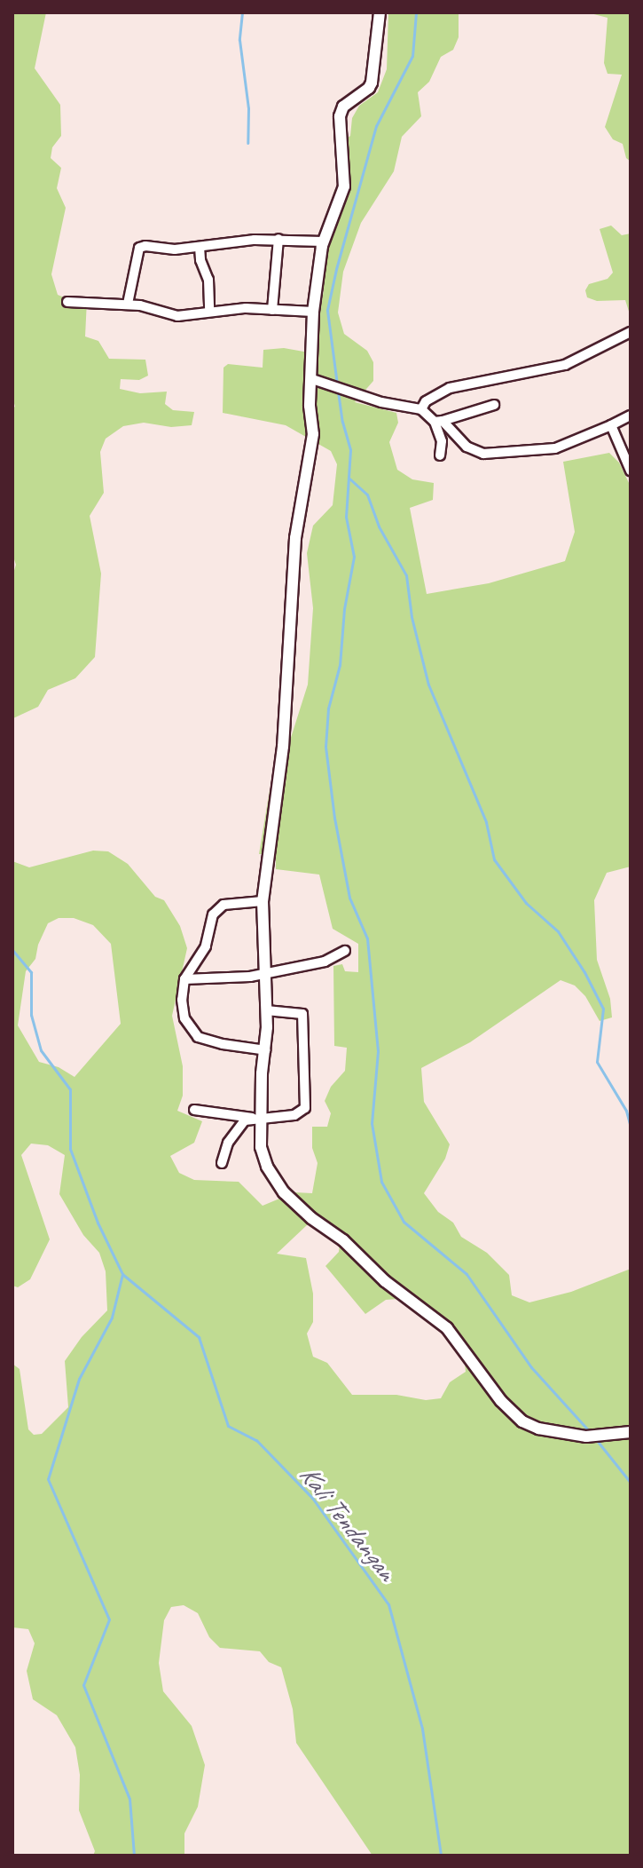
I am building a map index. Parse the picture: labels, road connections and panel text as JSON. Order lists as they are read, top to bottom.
{
  "water": ["Kali Tendangan"]
}
